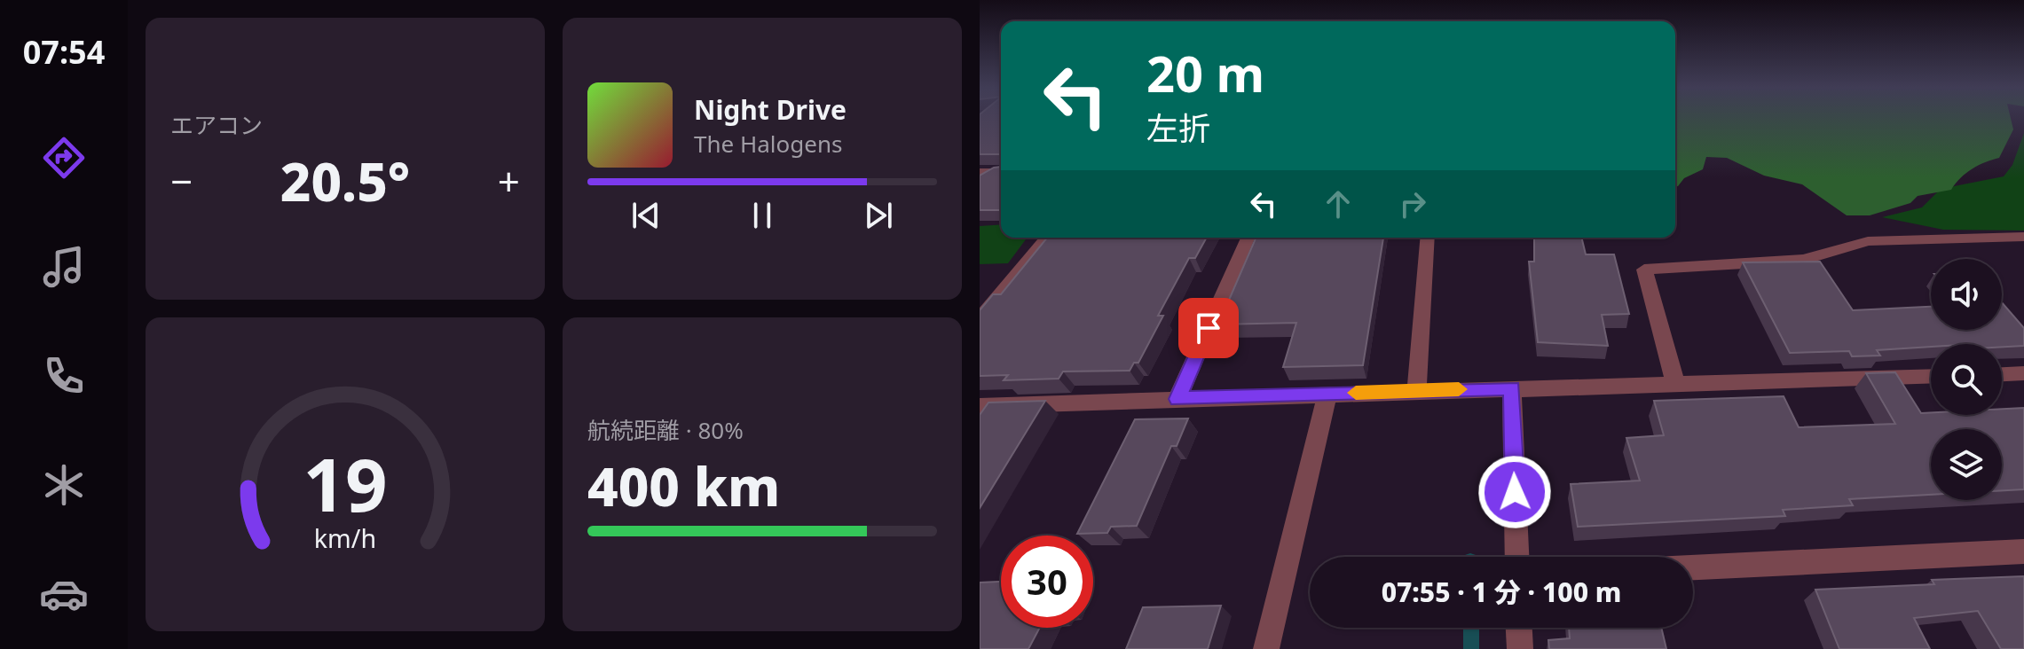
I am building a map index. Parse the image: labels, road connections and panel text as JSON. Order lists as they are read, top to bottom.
{
  "page": {
    "tabs": "07:54",
    "tile": [
      "エアコン",
      ["航続距離 · 80%", "400 km"]
    ],
    "turn": ["20 m", "左折"],
    "song": ["Night Drive", "The Halogens"],
    "heat": ["−", "20.5°", "+"],
    "limit": "30",
    "trip": "07:55 · 1 分 · 100 m",
    "gauge": ["19", "km/h"]
  }
}
